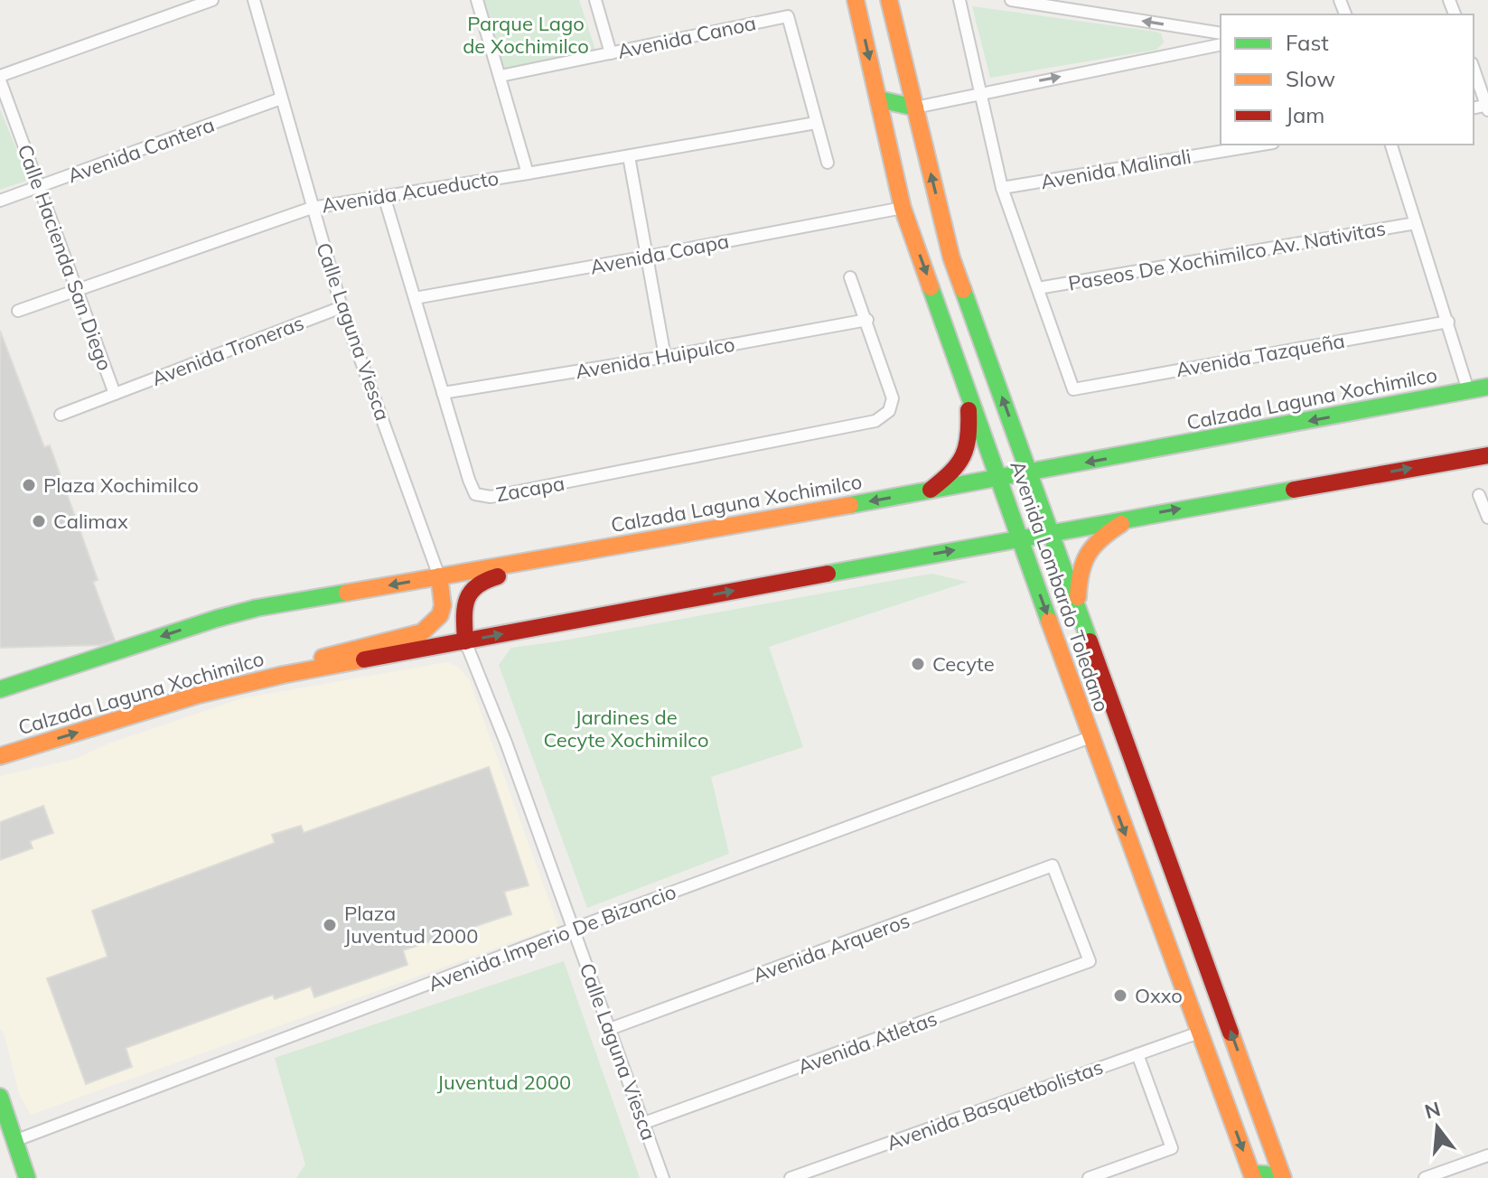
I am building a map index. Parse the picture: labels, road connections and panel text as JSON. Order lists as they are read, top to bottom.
{
  "streets": {
    "main road": ["Calzada Laguna Xochimilco", "Avenida Lombardo Toledano"],
    "street": [
      "Avenida Canoa",
      "Avenida Cantera",
      "Avenida Malinali",
      "Avenida Acueducto",
      "Avenida Coapa",
      "Paseos De Xochimilco Av. Nativitas",
      "Calle Hacienda San Diego",
      "Calle Laguna Viesca",
      "Avenida Troneras",
      "Avenida Tazqueña",
      "Avenida Huipulco",
      "Zacapa",
      "Avenida Imperio De Bizancio",
      "Avenida Arqueros",
      "Avenida Atletas",
      "Avenida Basquetbolistas"
    ]
  },
  "crossings": [
    ["Avenida Canoa", "Avenida Acueducto"],
    ["Avenida Cantera", "Calle Hacienda San Diego"],
    ["Avenida Cantera", "Calle Laguna Viesca"],
    ["Avenida Acueducto", "Calle Hacienda San Diego"],
    ["Avenida Acueducto", "Calle Laguna Viesca"],
    ["Avenida Acueducto", "Zacapa"],
    ["Avenida Coapa", "Zacapa"],
    ["Avenida Coapa", "Avenida Lombardo Toledano"],
    ["Paseos De Xochimilco Av. Nativitas", "Avenida Tazqueña"],
    ["Calle Hacienda San Diego", "Avenida Troneras"],
    ["Calle Laguna Viesca", "Avenida Troneras"],
    ["Calle Laguna Viesca", "Calzada Laguna Xochimilco"],
    ["Calle Laguna Viesca", "Avenida Imperio De Bizancio"],
    ["Calle Laguna Viesca", "Avenida Arqueros"],
    ["Calle Laguna Viesca", "Avenida Atletas"],
    ["Avenida Huipulco", "Zacapa"],
    ["Calzada Laguna Xochimilco", "Avenida Lombardo Toledano"],
    ["Avenida Lombardo Toledano", "Avenida Imperio De Bizancio"],
    ["Avenida Lombardo Toledano", "Avenida Basquetbolistas"],
    ["Avenida Arqueros", "Avenida Atletas"]
  ],
  "parks": ["Parque Lago de Xochimilco", "Jardines de Cecyte Xochimilco", "Juventud 2000"],
  "places": [
    "Plaza Xochimilco",
    "Calimax",
    "Cecyte",
    "Plaza Juventud 2000",
    "Oxxo"
  ],
  "legend": ["Fast", "Slow", "Jam"],
  "north": "top"
}
